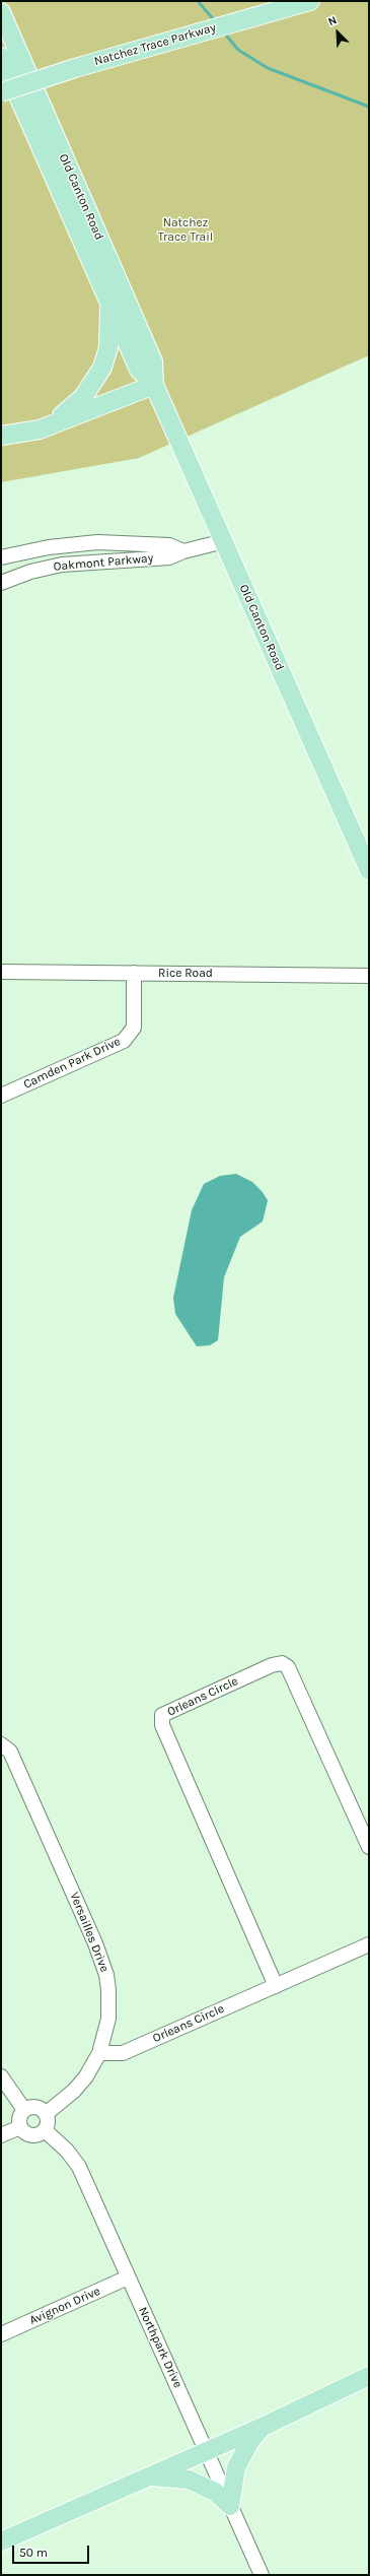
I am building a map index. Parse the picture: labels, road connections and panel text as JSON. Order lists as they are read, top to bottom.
{
  "streets": {
    "main road": ["Natchez Trace Parkway", "Old Canton Road"],
    "street": [
      "Oakmont Parkway",
      "Rice Road",
      "Camden Park Drive",
      "Orleans Circle",
      "Versailles Drive",
      "Avignon Drive",
      "Northpark Drive"
    ]
  },
  "crossings": [
    ["Old Canton Road", "Oakmont Parkway"],
    ["Rice Road", "Camden Park Drive"],
    ["Orleans Circle", "Versailles Drive"],
    ["Versailles Drive", "Northpark Drive"],
    ["Avignon Drive", "Northpark Drive"]
  ],
  "parks": ["Natchez Trace Trail"],
  "scale_bar": "50 m",
  "north": "top left"
}
